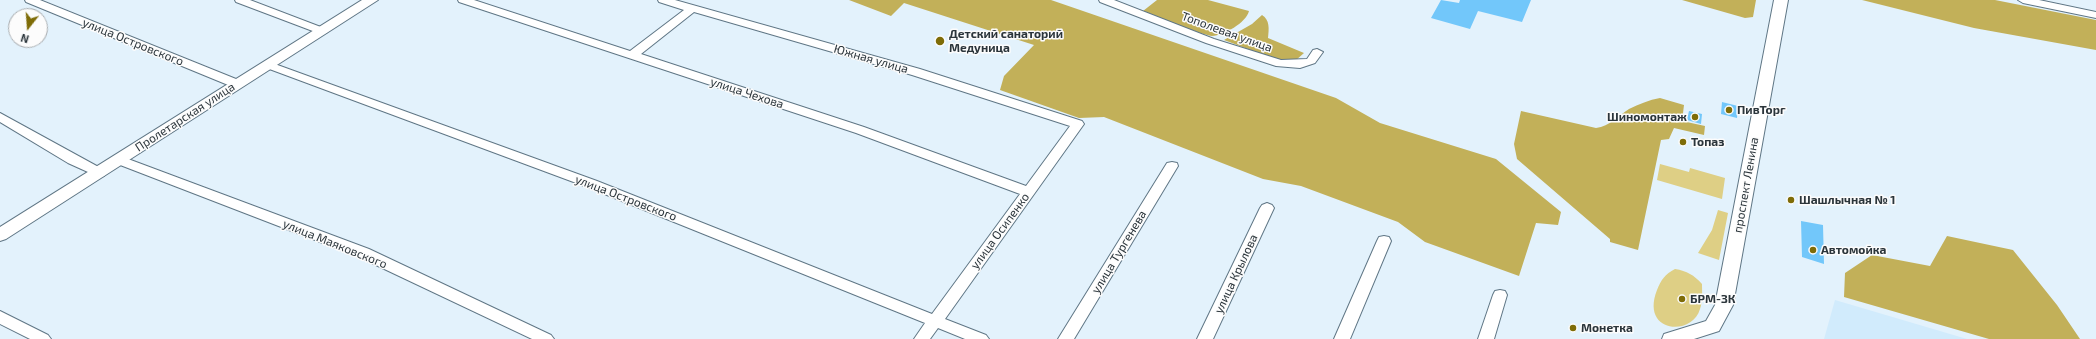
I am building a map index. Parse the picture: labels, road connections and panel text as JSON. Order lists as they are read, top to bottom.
{
  "streets": {
    "street": [
      "Тополевая улица",
      "улица Островского",
      "Южная улица",
      "улица Чехова",
      "Пролетарская улица",
      "проспект Ленина",
      "улица Осипенко",
      "улица Маяковского",
      "улица Тургенева",
      "улица Крылова"
    ]
  },
  "crossings": [
    ["улица Островского", "Пролетарская улица"],
    ["улица Островского", "улица Осипенко"],
    ["Южная улица", "улица Осипенко"],
    ["улица Чехова", "улица Осипенко"],
    ["Пролетарская улица", "улица Маяковского"]
  ],
  "places": [
    "Детский санаторий Медуница",
    "ПивТорг",
    "Шиномонтаж",
    "Топаз",
    "Шашлычная № 1",
    "Автомойка",
    "БРМ-ЗК",
    "Монетка"
  ],
  "north": "bottom"
}
